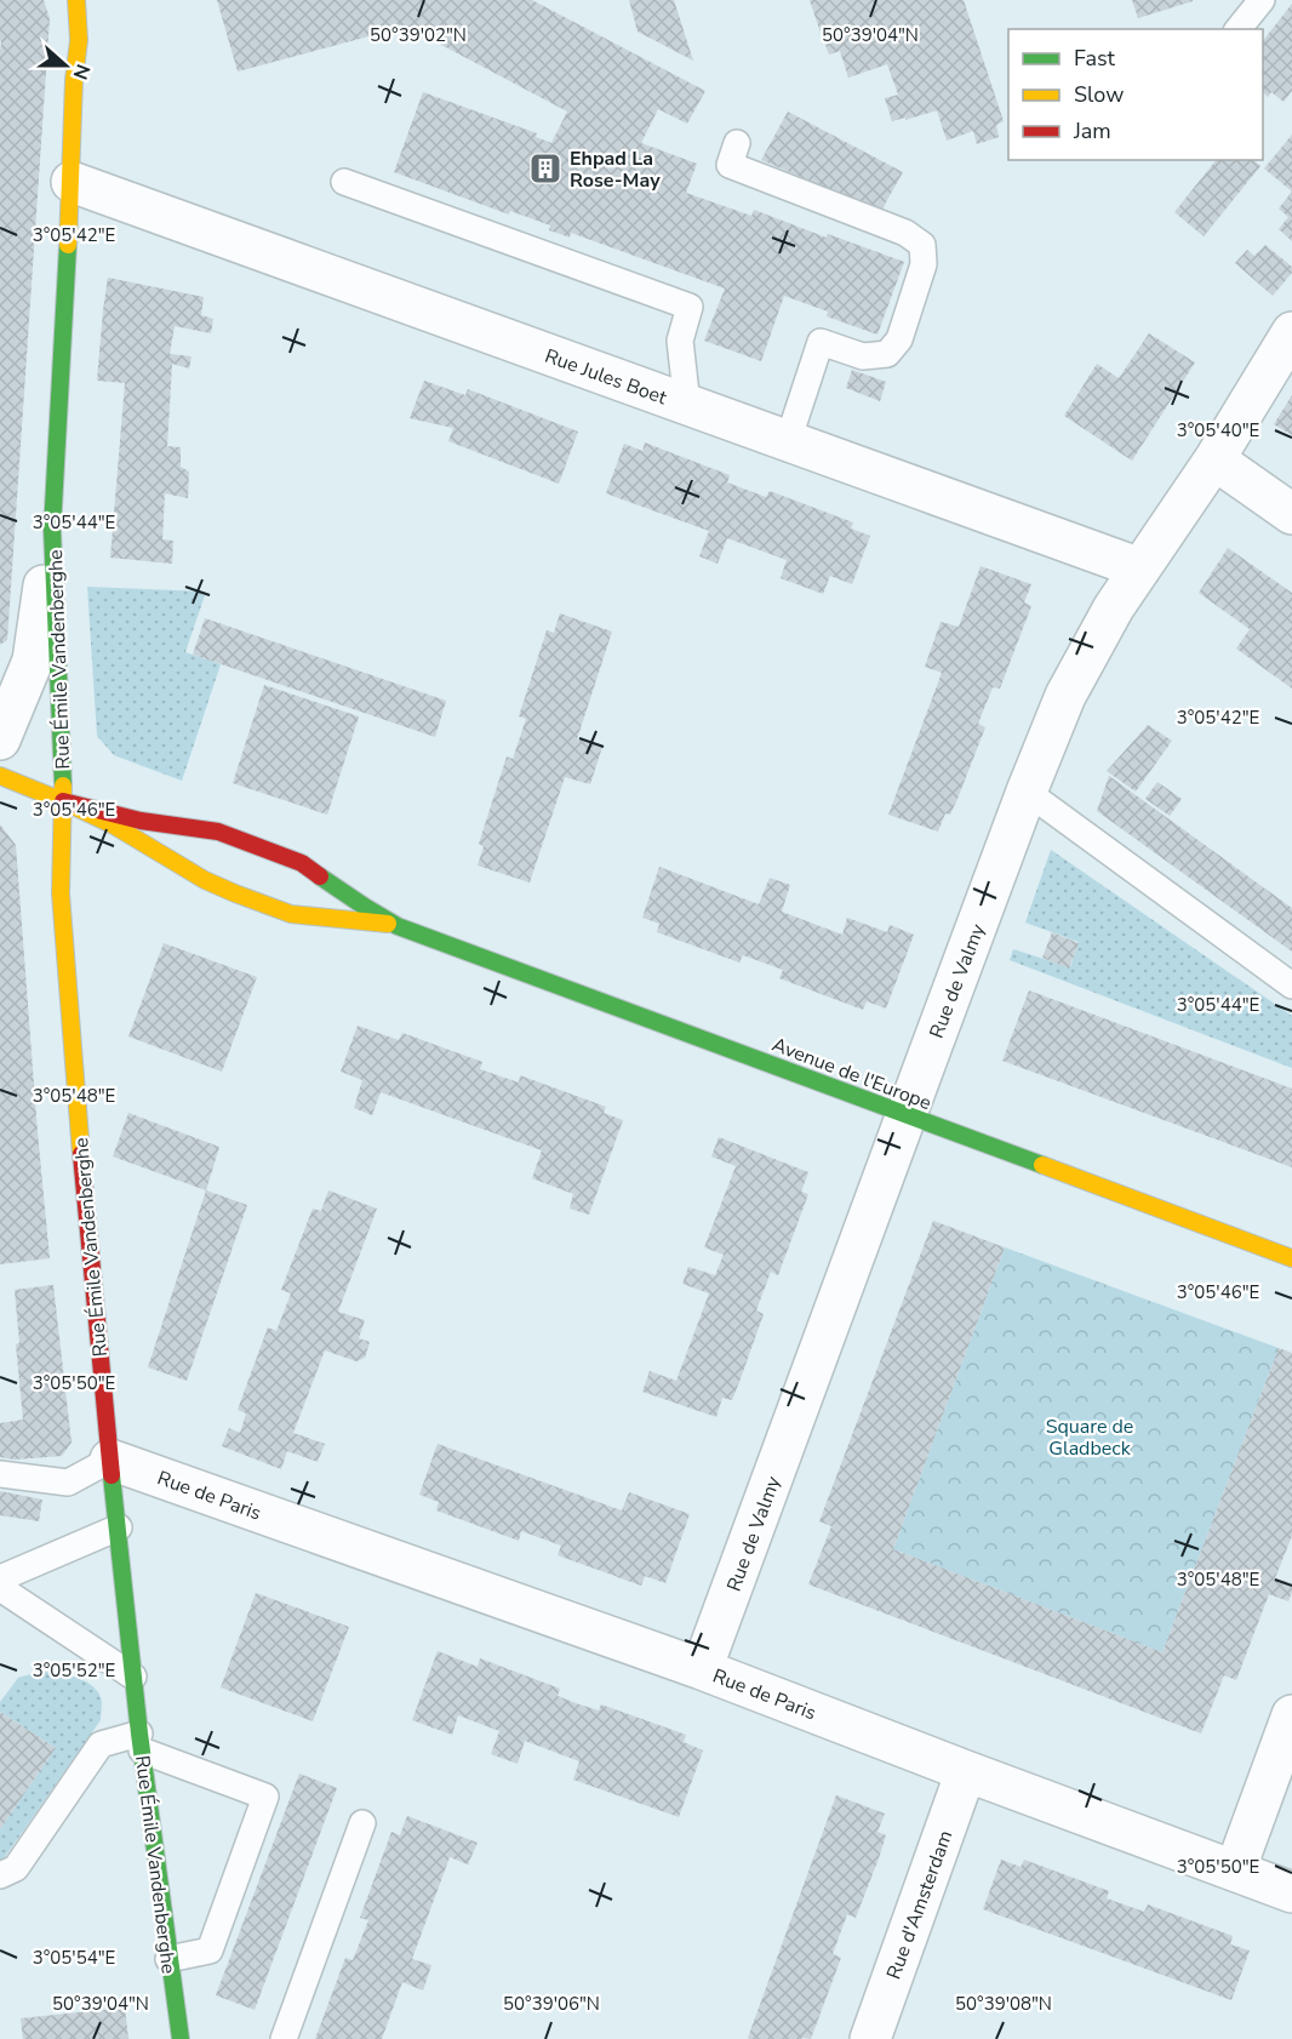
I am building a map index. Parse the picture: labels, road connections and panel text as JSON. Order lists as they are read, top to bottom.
{
  "streets": {
    "street": [
      "Rue Jules Boet",
      "Rue Émile Vandenberghe",
      "Rue de Valmy",
      "Avenue de l'Europe",
      "Rue de Paris",
      "Rue d'Amsterdam"
    ]
  },
  "crossings": [
    ["Rue Jules Boet", "Rue Émile Vandenberghe"],
    ["Rue Jules Boet", "Rue de Valmy"],
    ["Rue Émile Vandenberghe", "Avenue de l'Europe"],
    ["Rue Émile Vandenberghe", "Rue de Paris"],
    ["Rue de Valmy", "Avenue de l'Europe"],
    ["Rue de Valmy", "Rue de Paris"],
    ["Rue de Paris", "Rue d'Amsterdam"]
  ],
  "parks": ["Square de Gladbeck"],
  "places": {
    "building": ["Ehpad La Rose-May"]
  },
  "legend": ["Fast", "Slow", "Jam"],
  "north": "right",
  "coordinates": [
    "50°39'02\"N",
    "50°39'04\"N",
    "3°05'42\"E",
    "3°05'40\"E",
    "3°05'44\"E",
    "3°05'46\"E",
    "3°05'48\"E",
    "3°05'50\"E",
    "3°05'52\"E",
    "3°05'54\"E",
    "50°39'06\"N",
    "50°39'08\"N"
  ]
}
